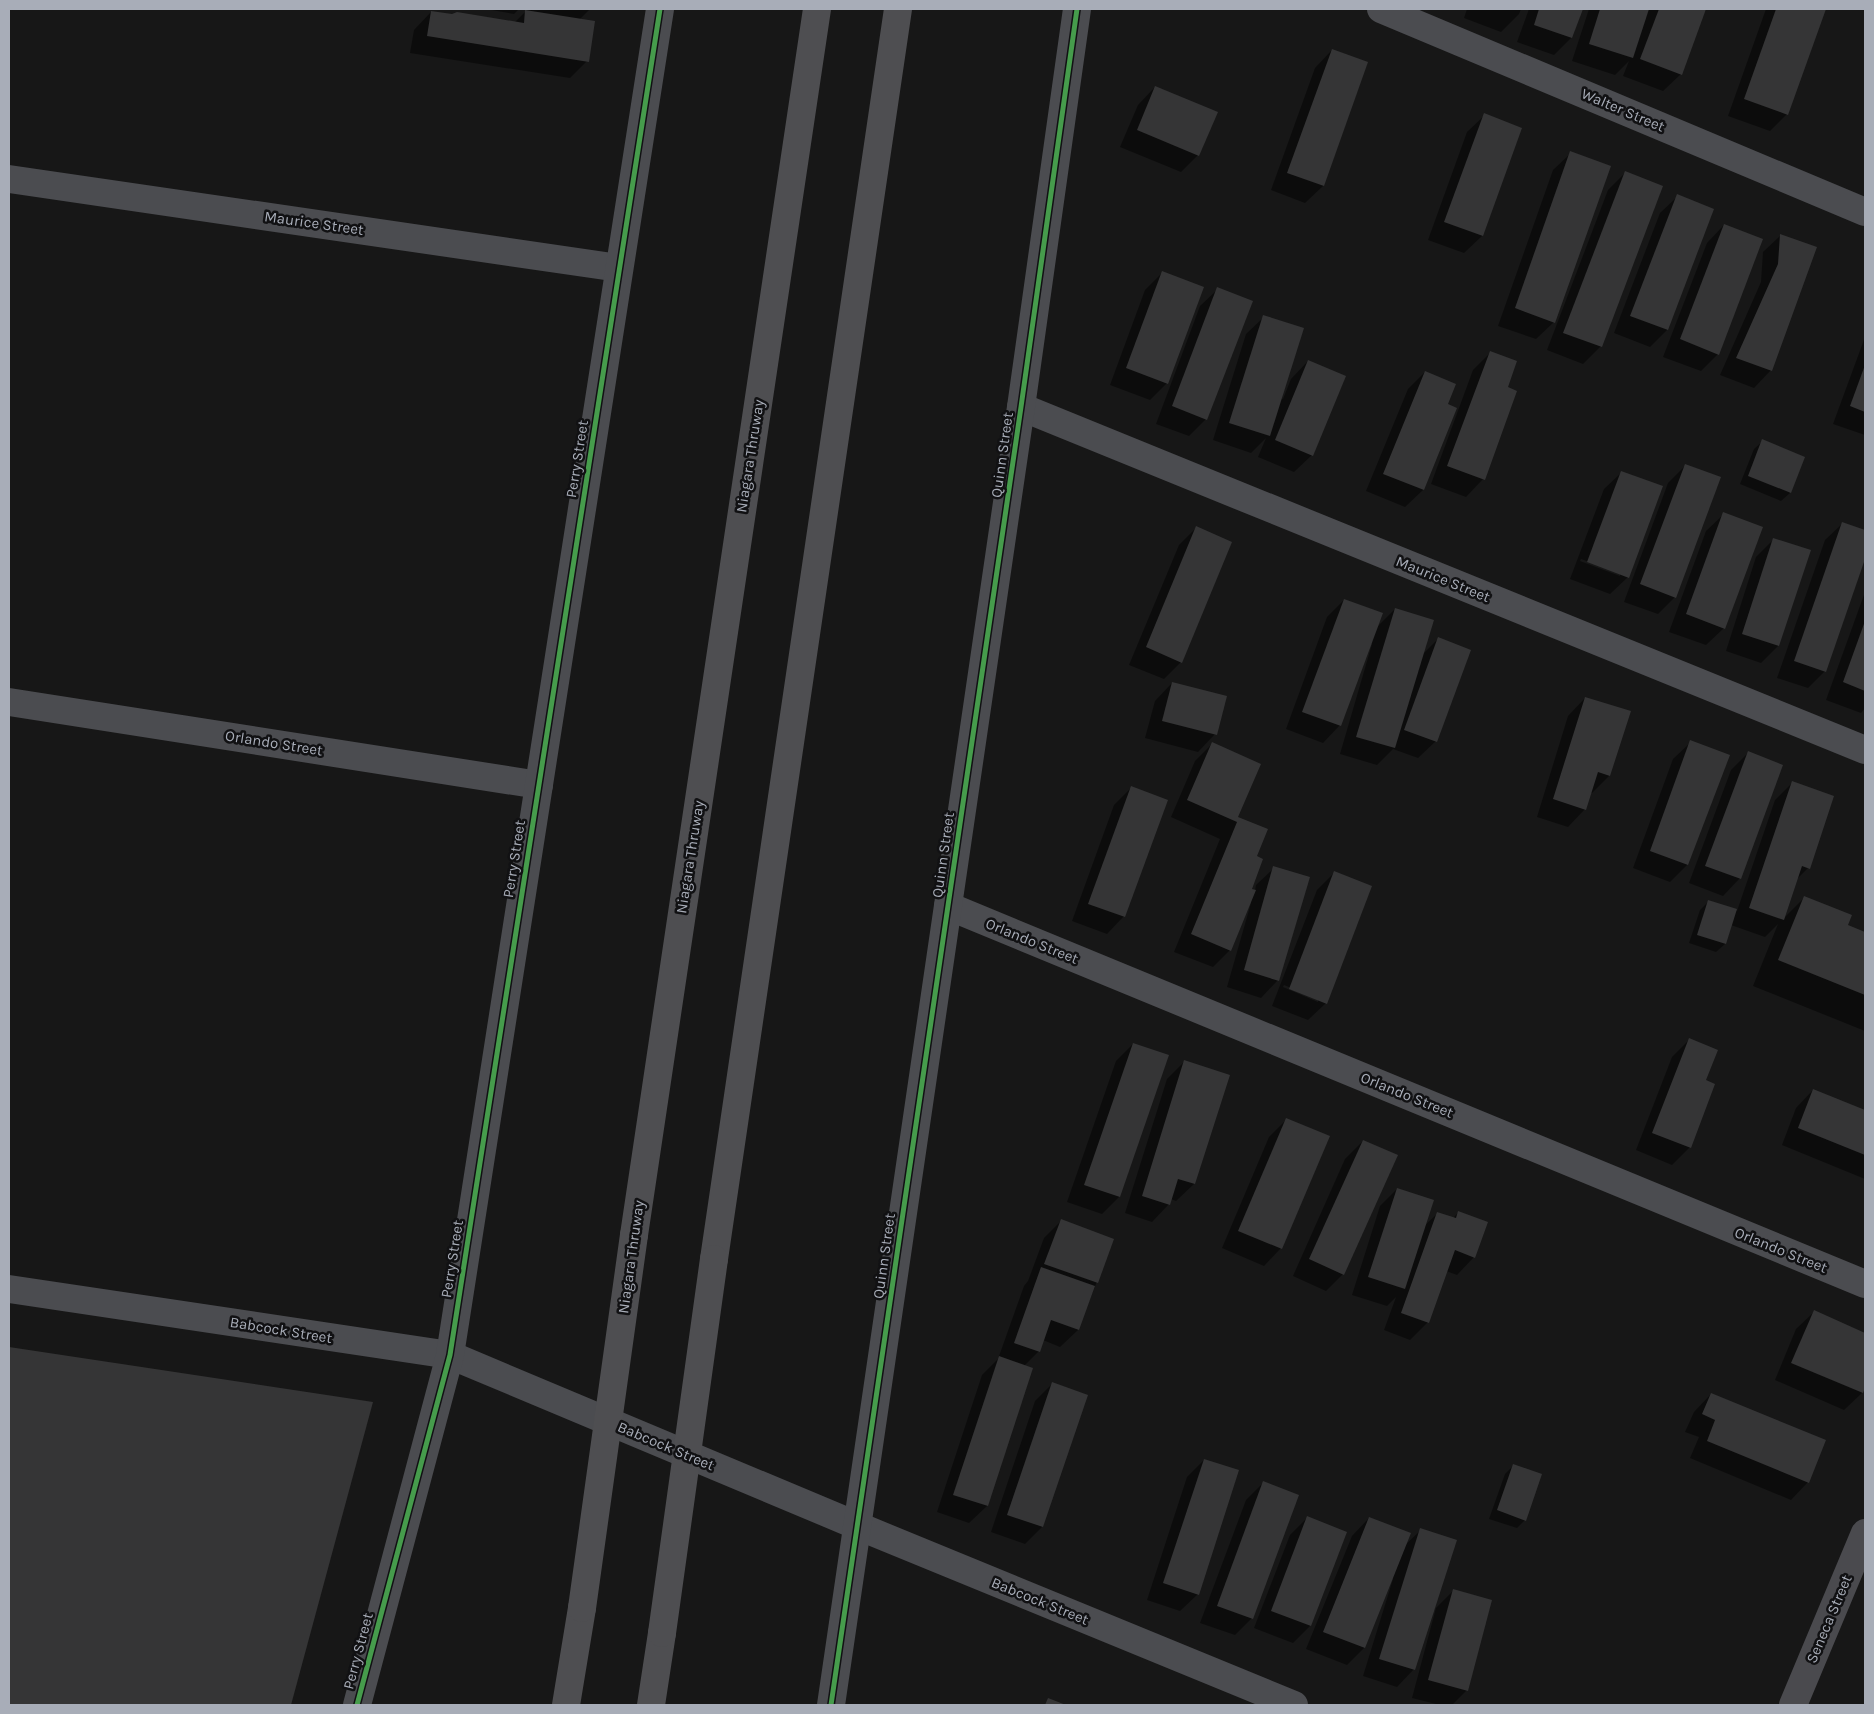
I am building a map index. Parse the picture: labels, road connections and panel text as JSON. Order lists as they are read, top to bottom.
{
  "streets": {
    "highway": ["Niagara Thruway"],
    "main road": ["Seneca Street"],
    "street": [
      "Walter Street",
      "Maurice Street",
      "Quinn Street",
      "Perry Street",
      "Orlando Street",
      "Babcock Street"
    ]
  },
  "crossings": [
    ["Maurice Street", "Quinn Street"],
    ["Maurice Street", "Perry Street"],
    ["Quinn Street", "Orlando Street"],
    ["Quinn Street", "Babcock Street"],
    ["Perry Street", "Orlando Street"],
    ["Perry Street", "Babcock Street"]
  ]
}
